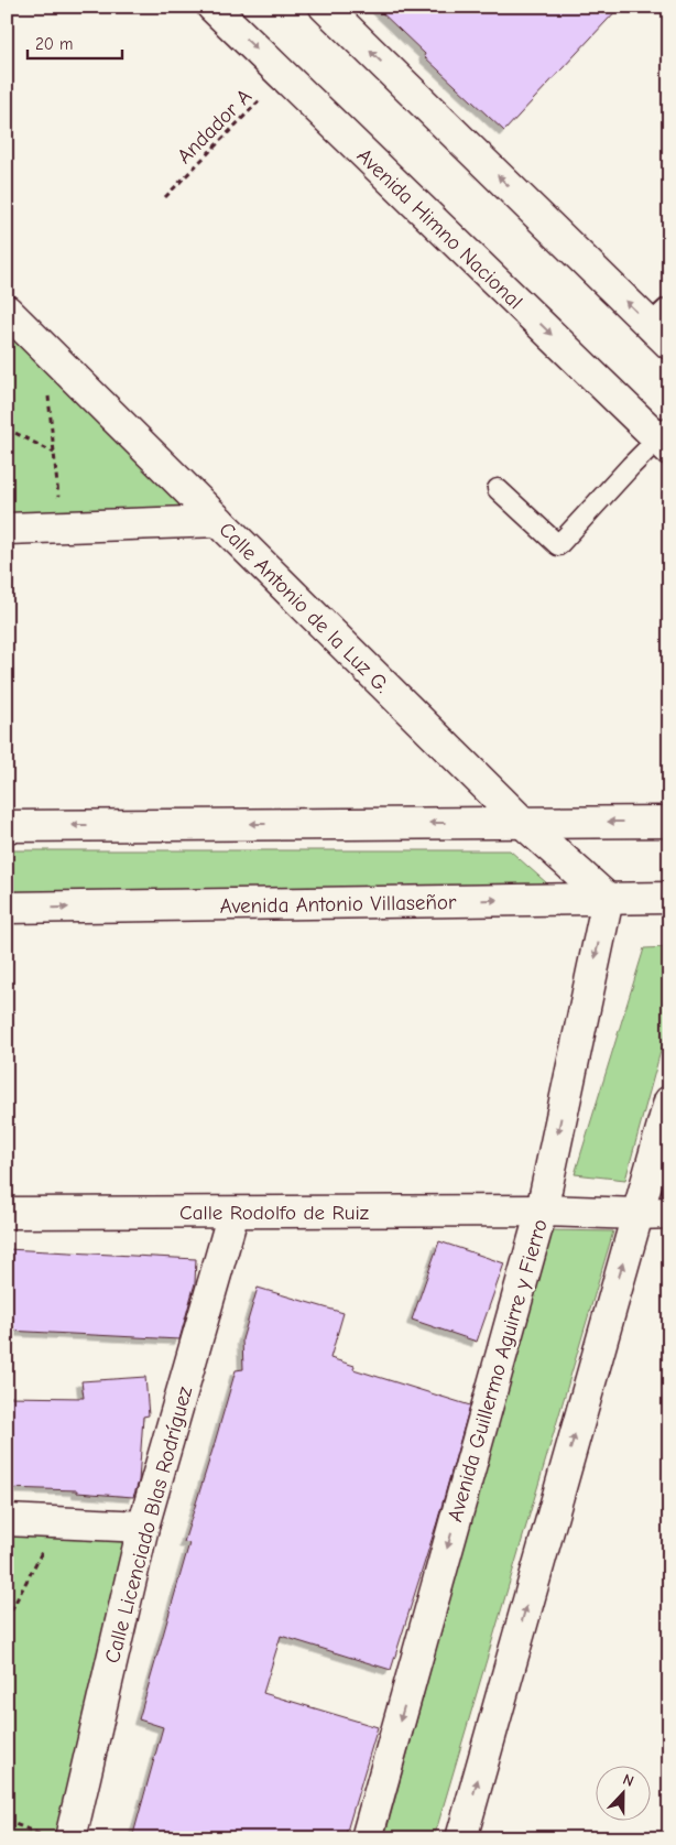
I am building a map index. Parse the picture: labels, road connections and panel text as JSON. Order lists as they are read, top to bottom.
{
  "streets": {
    "street": [
      "Avenida Himno Nacional",
      "Calle Antonio de la Luz G.",
      "Avenida Antonio Villaseñor",
      "Calle Rodolfo de Ruiz",
      "Avenida Guillermo Aguirre y Fierro",
      "Calle Licenciado Blas Rodríguez"
    ],
    "path": ["Andador A"]
  },
  "crossings": [
    ["Andador A", "Avenida Himno Nacional"],
    ["Calle Antonio de la Luz G.", "Avenida Antonio Villaseñor"],
    ["Calle Antonio de la Luz G.", "Avenida Guillermo Aguirre y Fierro"],
    ["Avenida Antonio Villaseñor", "Avenida Guillermo Aguirre y Fierro"],
    ["Calle Rodolfo de Ruiz", "Avenida Guillermo Aguirre y Fierro"],
    ["Calle Rodolfo de Ruiz", "Calle Licenciado Blas Rodríguez"]
  ],
  "scale_bar": "20 m",
  "north": "top"
}
